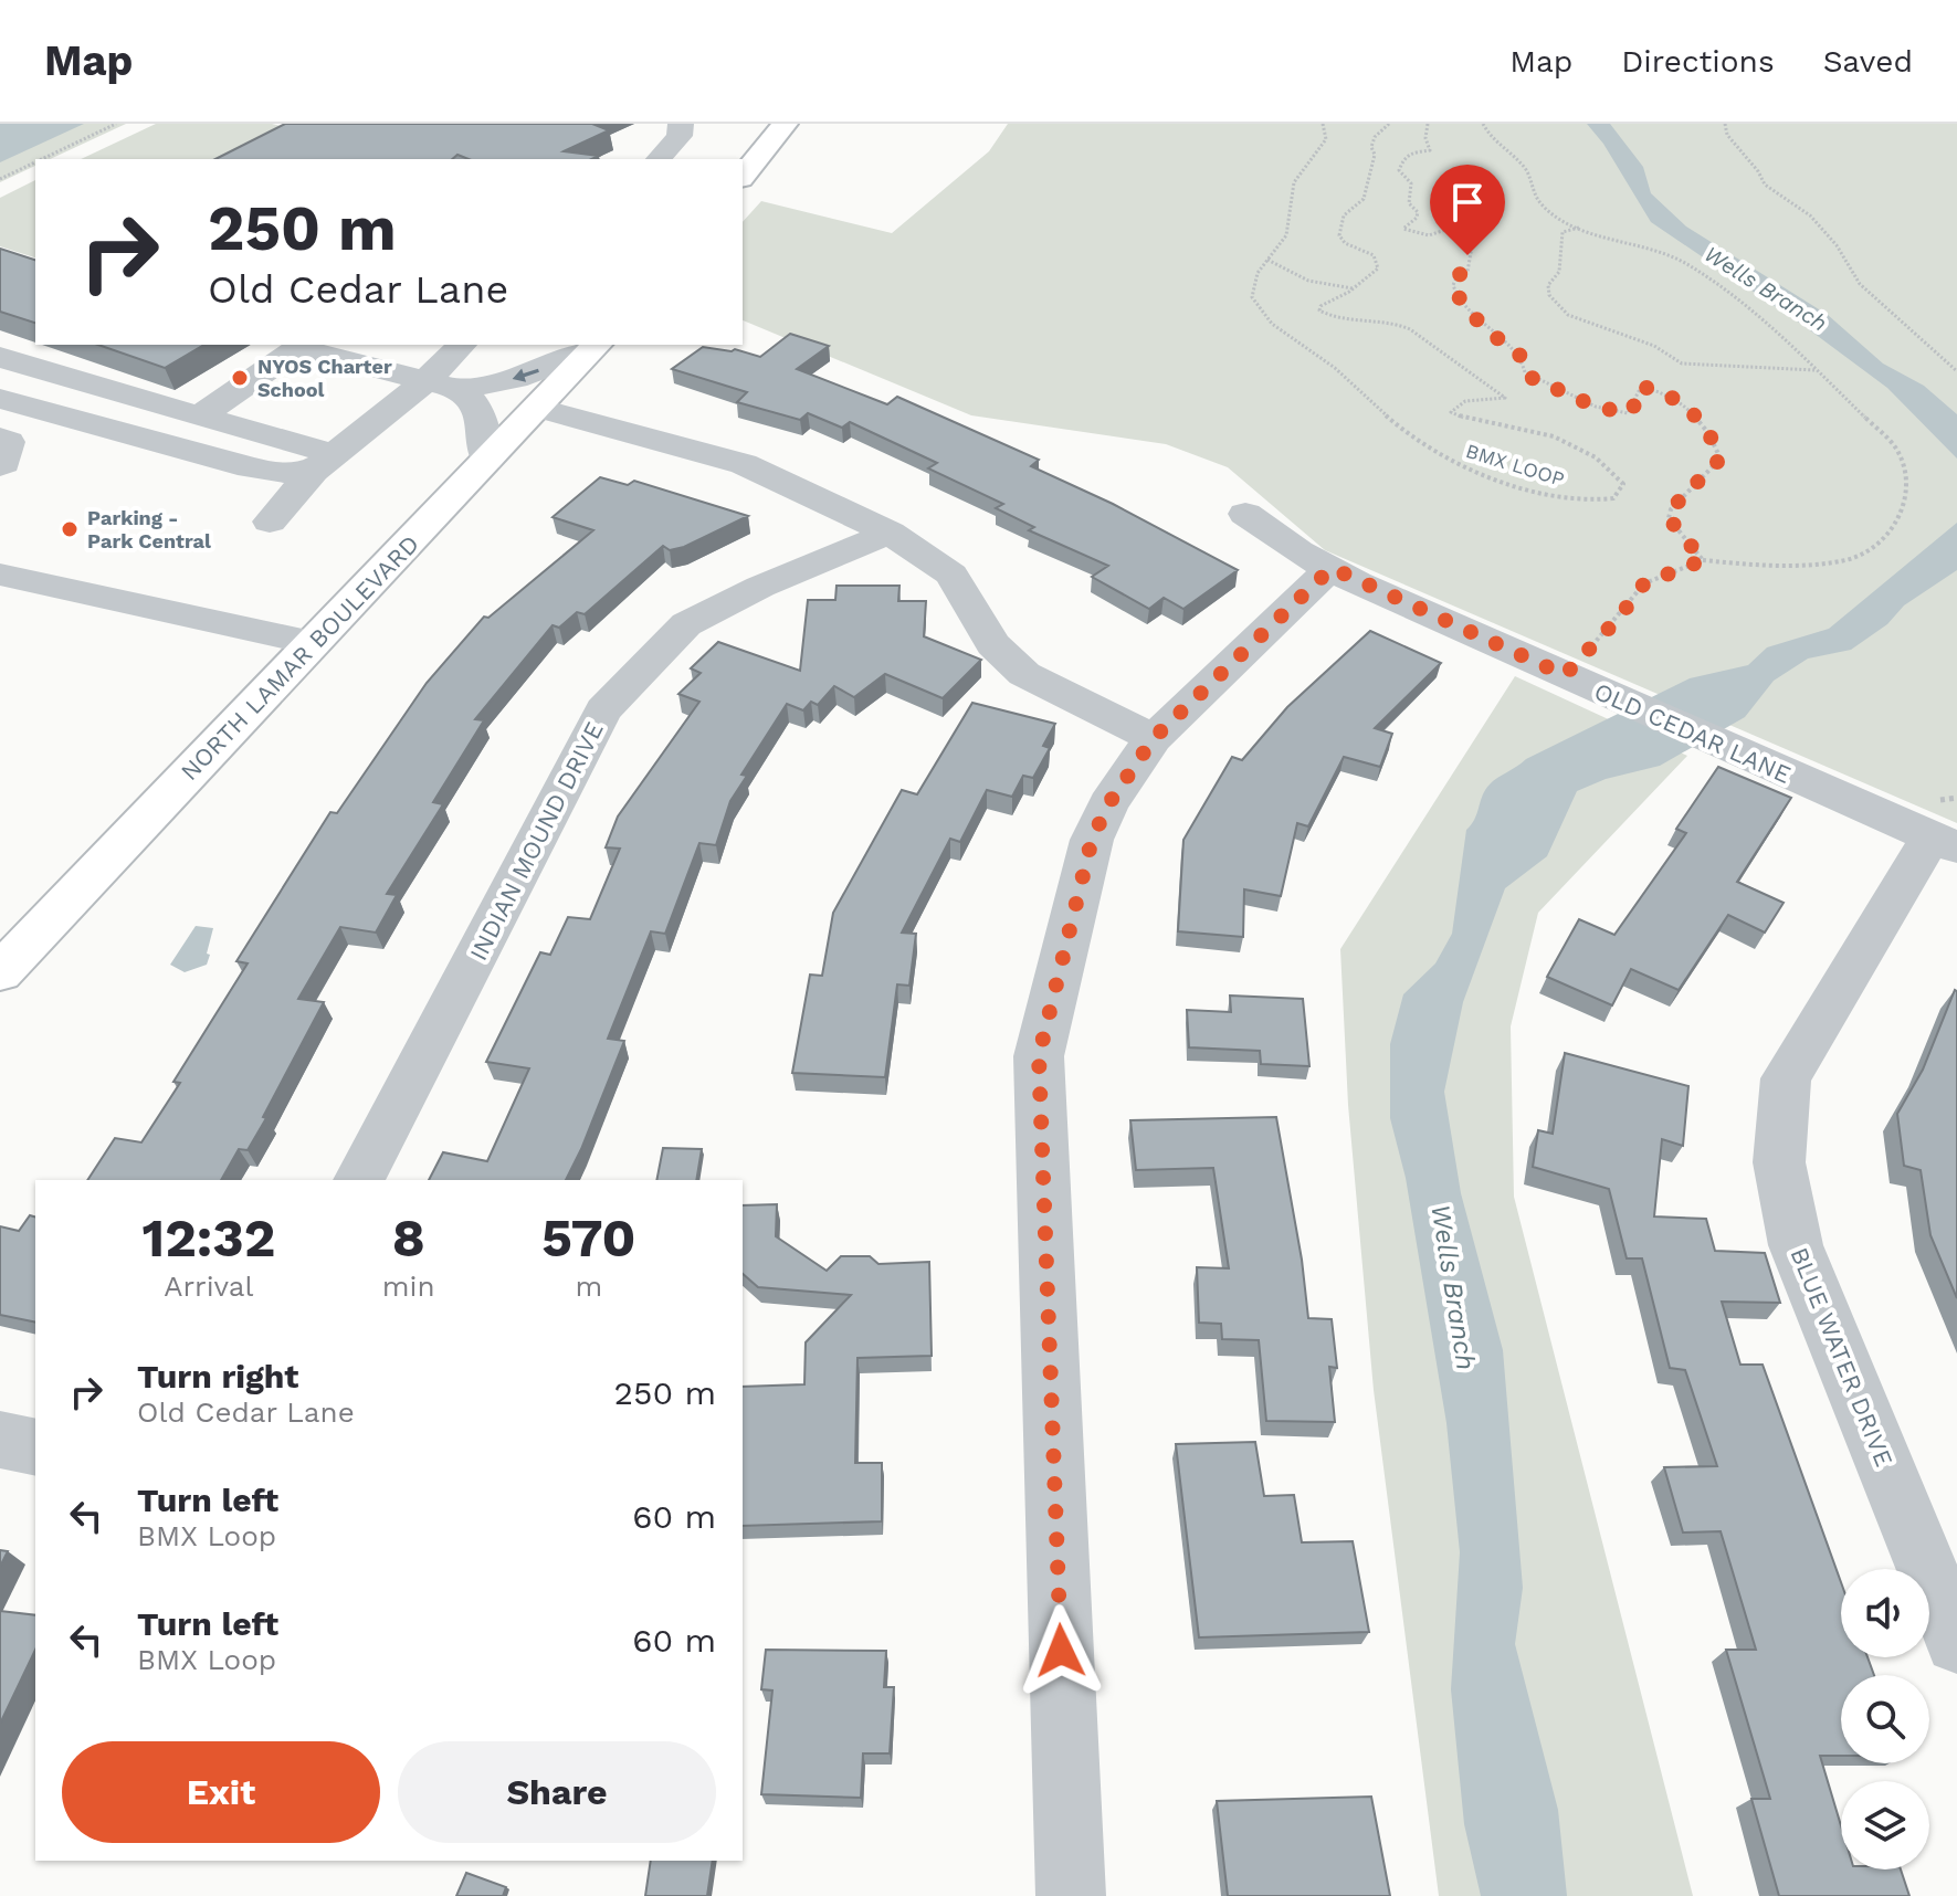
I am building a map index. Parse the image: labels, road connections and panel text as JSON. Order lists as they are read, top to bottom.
{
  "streets": {
    "main road": ["NORTH LAMAR BOULEVARD"],
    "street": ["OLD CEDAR LANE", "INDIAN MOUND DRIVE", "BLUE WATER DRIVE"],
    "path": ["BMX LOOP"]
  },
  "crossings": [
    ["OLD CEDAR LANE", "BLUE WATER DRIVE"]
  ],
  "water": ["Wells Branch"],
  "places": ["NYOS Charter School", "Parking - Park Central"],
  "page": {
    "header": "Map",
    "nav": ["Map", "Directions", "Saved"],
    "turn": ["250 m", "Old Cedar Lane"],
    "eta": [
      "12:32",
      "Arrival",
      "8",
      "min",
      "570",
      "m"
    ],
    "list": [
      {
        "name": "Turn right",
        "note": "Old Cedar Lane",
        "value": "250 m"
      },
      {
        "name": "Turn left",
        "note": "BMX Loop",
        "value": "60 m"
      },
      {
        "name": "Turn left",
        "note": "BMX Loop",
        "value": "60 m"
      }
    ],
    "buttons": ["Exit", "Share"]
  }
}
